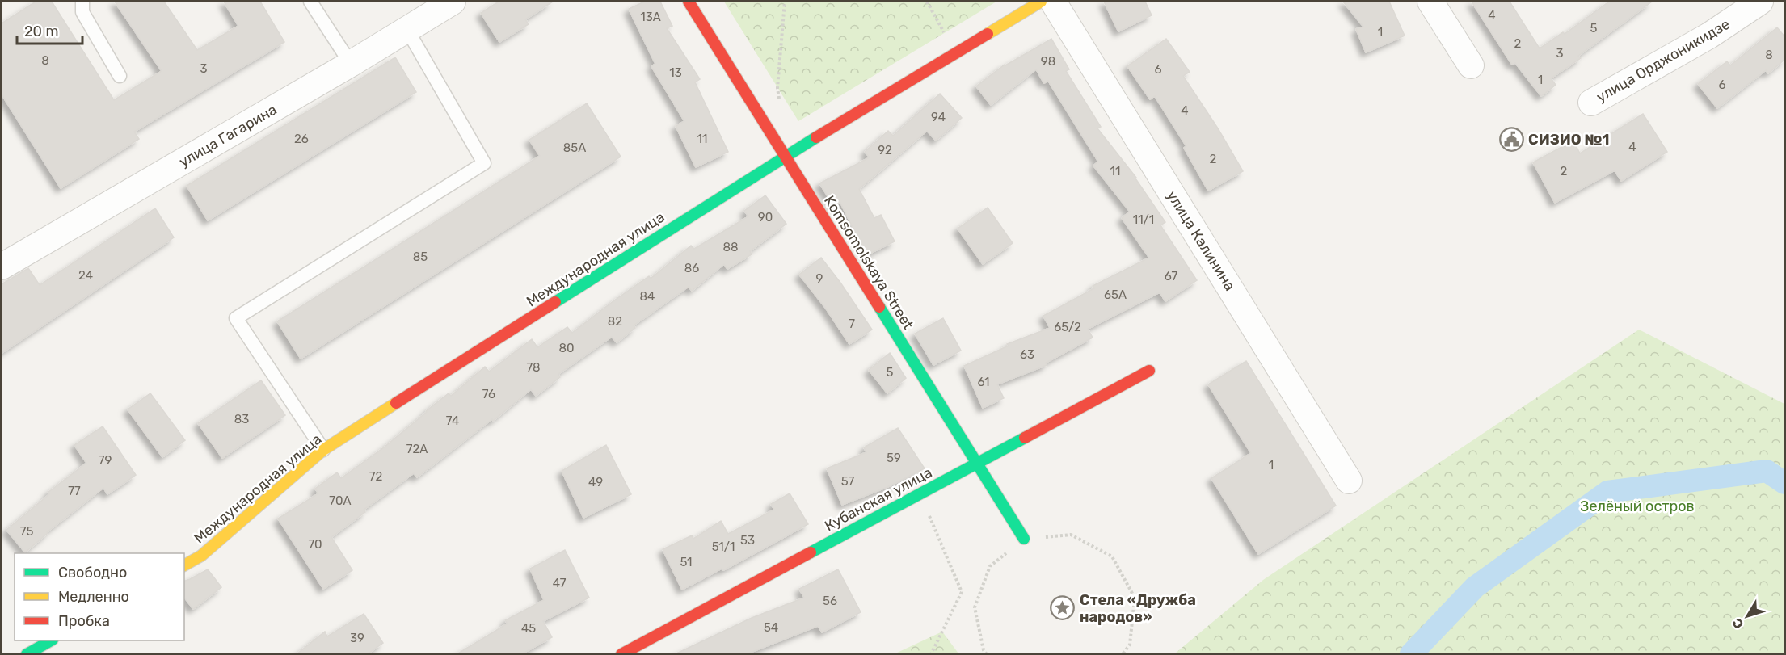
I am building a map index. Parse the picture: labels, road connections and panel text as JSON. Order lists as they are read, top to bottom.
{
  "streets": {
    "street": [
      "улица Орджоникидзе",
      "улица Гагарина",
      "улица Калинина",
      "Международная улица",
      "Komsomolskaya Street",
      "Кубанская улица"
    ]
  },
  "crossings": [
    ["Международная улица", "Komsomolskaya Street"],
    ["Komsomolskaya Street", "Кубанская улица"]
  ],
  "parks": ["Зелёный остров"],
  "places": {
    "public building": ["СИЗИО №1"],
    "place": ["Стела «Дружба народов»"]
  },
  "house_numbers": [
    "4",
    "13А",
    "5",
    "1",
    "2",
    "3",
    "8",
    "8",
    "98",
    "3",
    "6",
    "13",
    "1",
    "6",
    "4",
    "94",
    "26",
    "11",
    "4",
    "85А",
    "92",
    "2",
    "11",
    "2",
    "90",
    "11/1",
    "88",
    "85",
    "86",
    "24",
    "67",
    "9",
    "65А",
    "84",
    "82",
    "7",
    "65/2",
    "80",
    "63",
    "78",
    "5",
    "61",
    "76",
    "83",
    "74",
    "72А",
    "59",
    "79",
    "1",
    "72",
    "57",
    "49",
    "77",
    "70А",
    "75",
    "53",
    "70",
    "51/1",
    "51",
    "47",
    "56",
    "54",
    "45",
    "39"
  ],
  "legend": ["Свободно", "Медленно", "Пробка"],
  "scale_bar": "20 m",
  "north": "bottom left"
}
